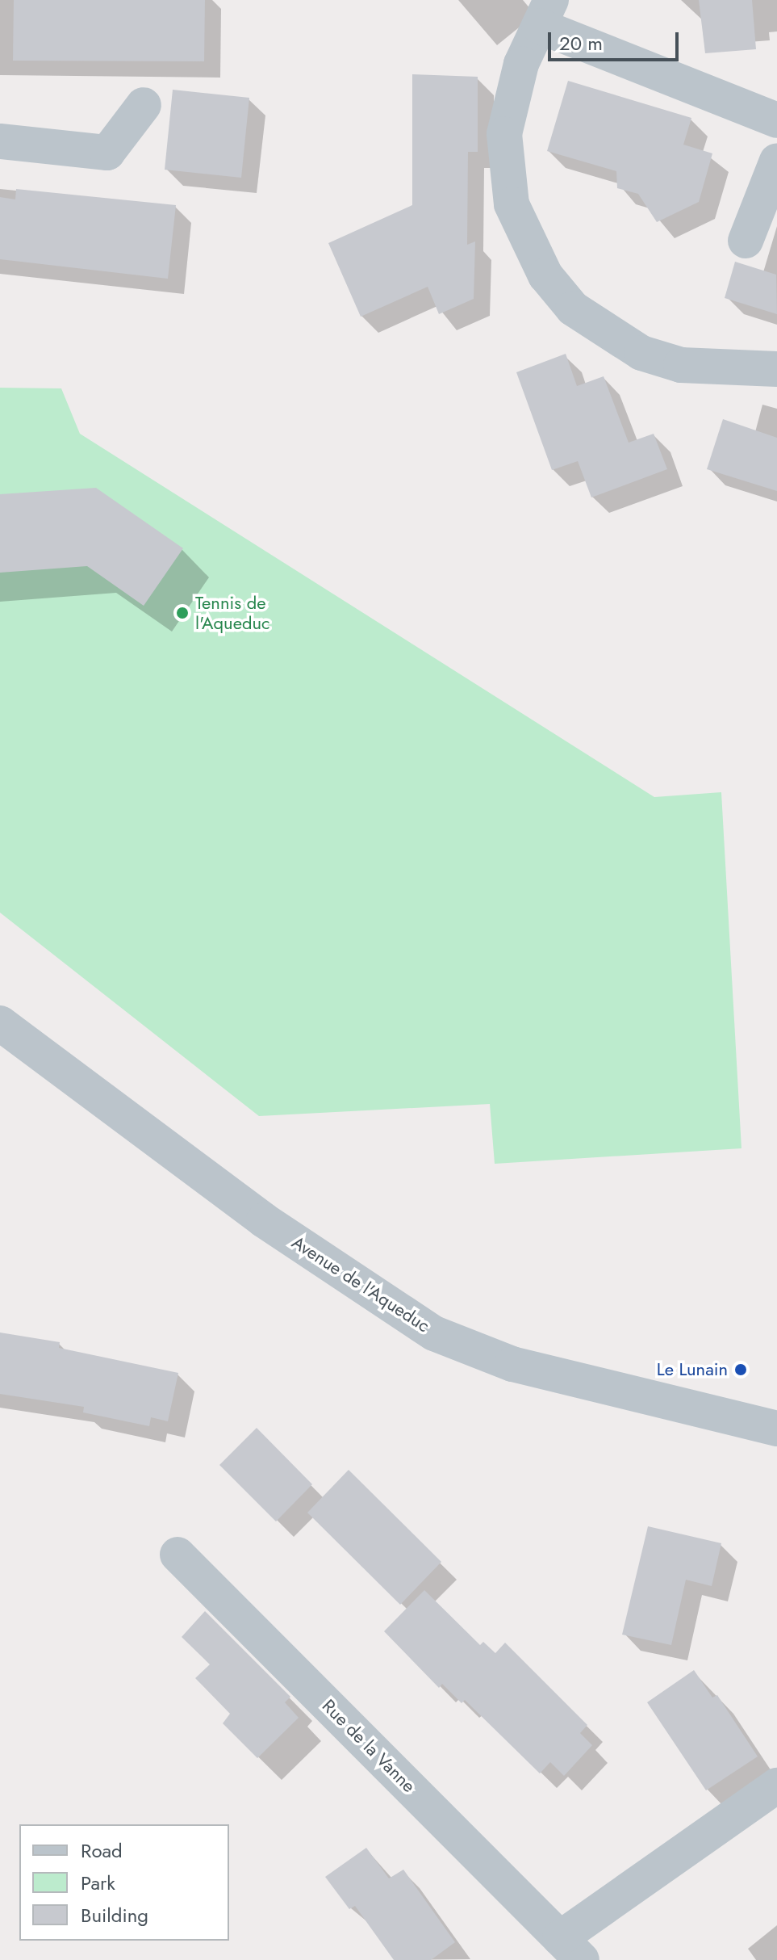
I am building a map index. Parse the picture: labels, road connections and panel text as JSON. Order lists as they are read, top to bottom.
{
  "streets": {
    "street": ["Avenue de l'Aqueduc", "Rue de la Vanne"]
  },
  "places": ["Tennis de l'Aqueduc", "Le Lunain"],
  "legend": ["Road", "Park", "Building"],
  "scale_bar": "20 m"
}
